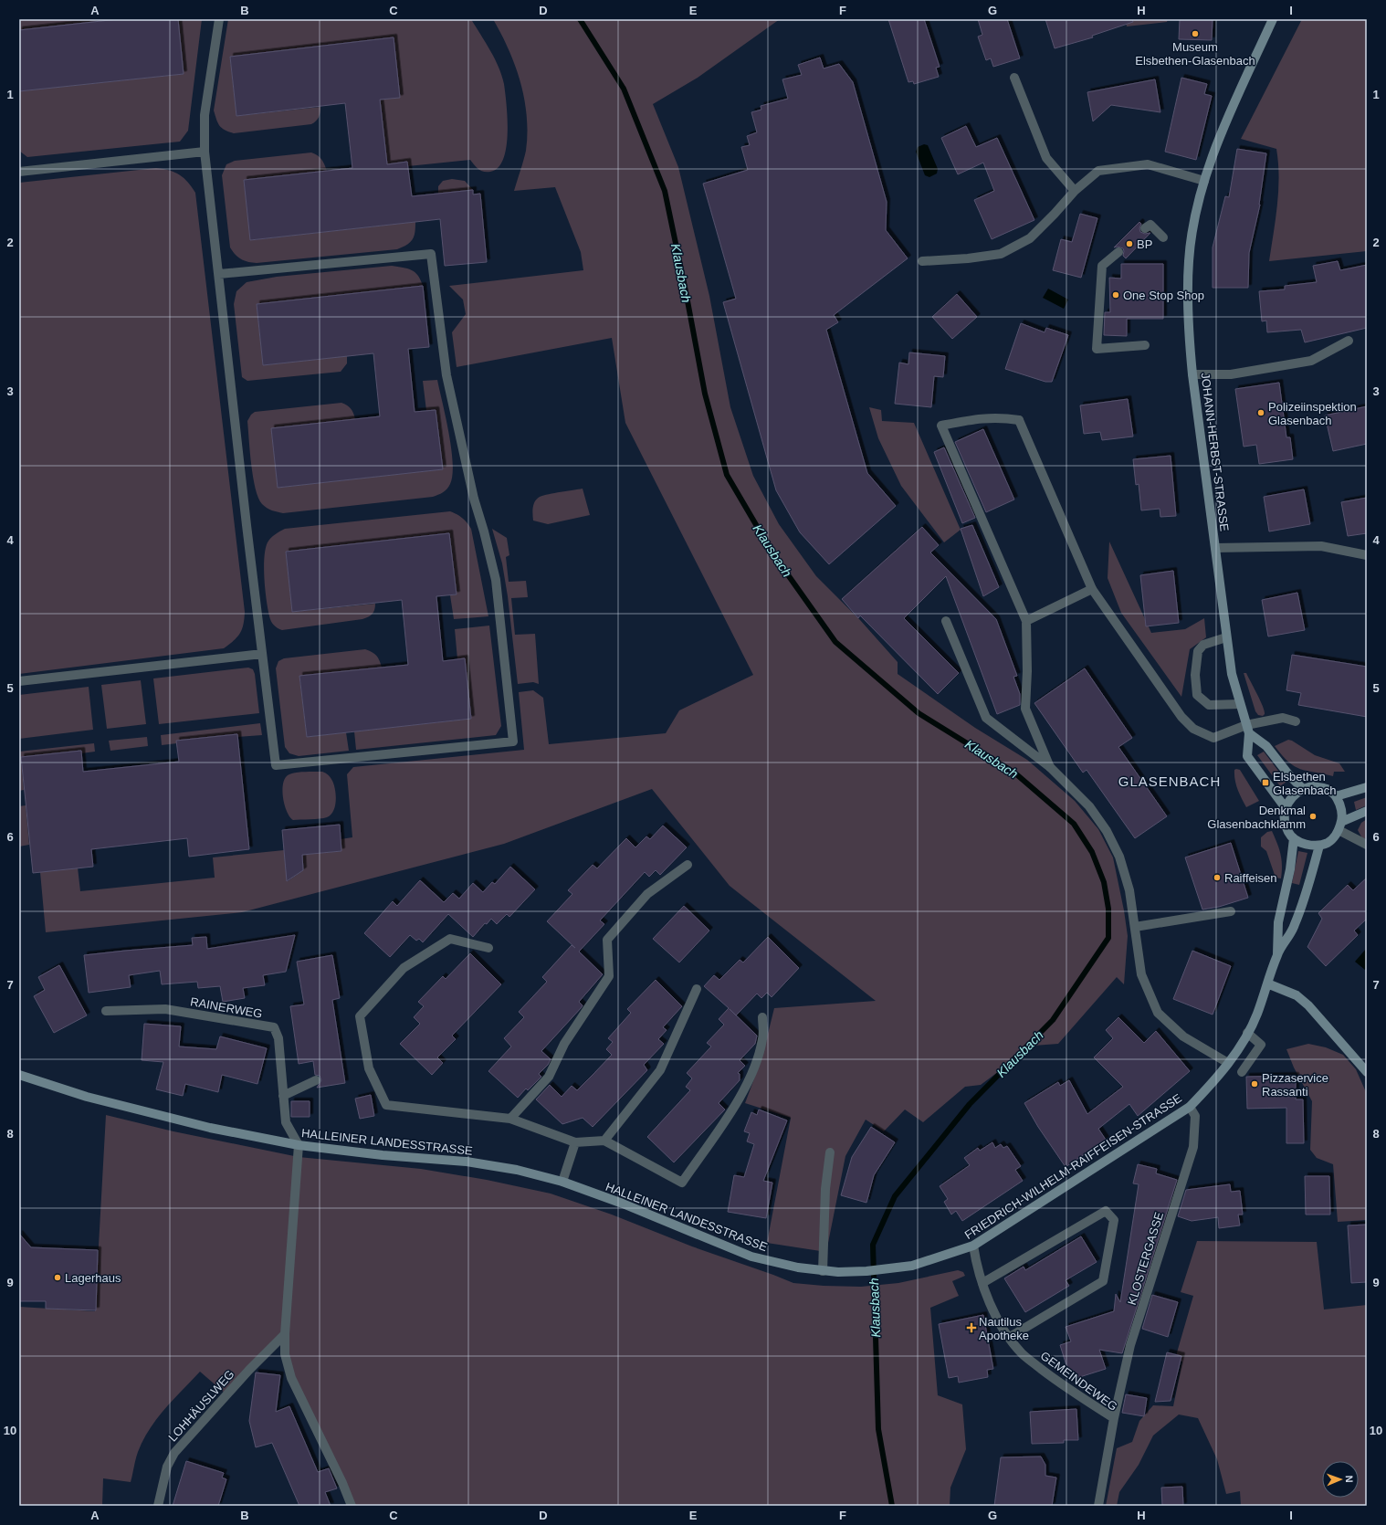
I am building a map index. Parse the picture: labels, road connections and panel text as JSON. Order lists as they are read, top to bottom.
{
  "streets": {
    "main road": ["JOHANN-HERBST-STRASSE", "HALLEINER LANDESSTRASSE", "FRIEDRICH-WILHELM-RAIFFEISEN-STRASSE"],
    "street": [
      "RAINERWEG",
      "KLOSTERGASSE",
      "GEMEINDEWEG",
      "LOHHÄUSLWEG"
    ]
  },
  "crossings": [
    ["JOHANN-HERBST-STRASSE", "FRIEDRICH-WILHELM-RAIFFEISEN-STRASSE"],
    ["RAINERWEG", "HALLEINER LANDESSTRASSE"],
    ["HALLEINER LANDESSTRASSE", "FRIEDRICH-WILHELM-RAIFFEISEN-STRASSE"],
    ["FRIEDRICH-WILHELM-RAIFFEISEN-STRASSE", "KLOSTERGASSE"],
    ["FRIEDRICH-WILHELM-RAIFFEISEN-STRASSE", "GEMEINDEWEG"],
    ["KLOSTERGASSE", "GEMEINDEWEG"]
  ],
  "districts": ["GLASENBACH"],
  "water": ["Klausbach"],
  "places": {
    "other": [
      "Museum Elsbethen-Glasenbach",
      "BP",
      "One Stop Shop",
      "Polizeiinspektion Glasenbach",
      "Denkmal Glasenbachklamm",
      "Raiffeisen",
      "Pizzaservice Rassanti",
      "Lagerhaus"
    ],
    "transit": ["Elsbethen Glasenbach"],
    "health": ["Nautilus Apotheke"]
  },
  "north": "right",
  "grid": {
    "columns": [
      "A",
      "B",
      "C",
      "D",
      "E",
      "F",
      "G",
      "H",
      "I"
    ],
    "rows": [
      "1",
      "2",
      "3",
      "4",
      "5",
      "6",
      "7",
      "8",
      "9",
      "10"
    ]
  }
}
